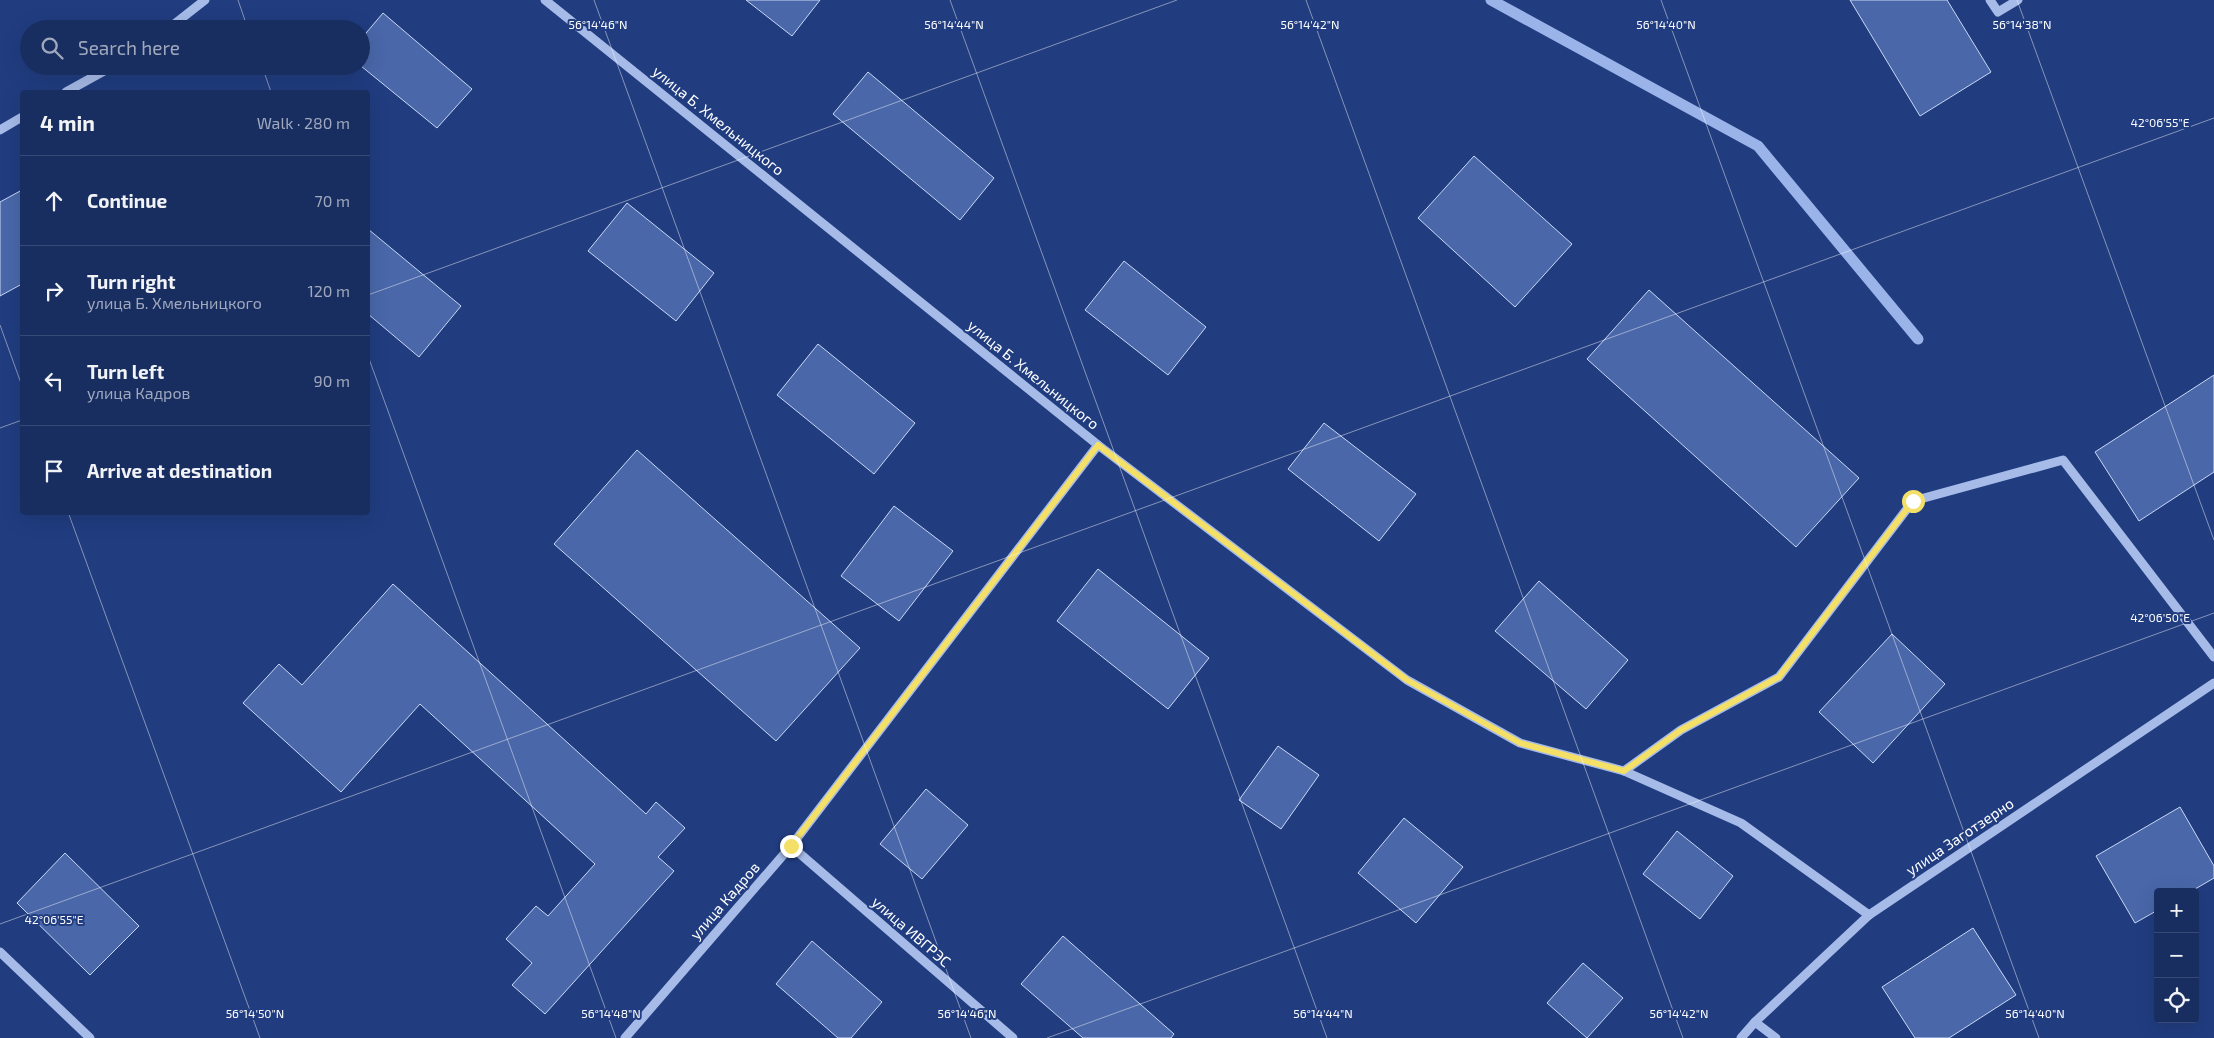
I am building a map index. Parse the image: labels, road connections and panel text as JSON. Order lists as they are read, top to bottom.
{
  "streets": {
    "street": [
      "улица Б. Хмельницкого",
      "улица Заготзерно",
      "улица Кадров",
      "улица ИВГРЭС"
    ]
  },
  "crossings": [
    ["улица Б. Хмельницкого", "улица Заготзерно"],
    ["улица Б. Хмельницкого", "улица Кадров"],
    ["улица Кадров", "улица ИВГРЭС"]
  ],
  "page": {
    "search": "Search here",
    "heading": ["4 min", "Walk · 280 m"],
    "list": [
      ["Continue", "70 m"],
      ["Turn right", "улица Б. Хмельницкого", "120 m"],
      ["Turn left", "улица Кадров", "90 m"],
      "Arrive at destination"
    ],
    "map_buttons": ["+", "−"]
  },
  "coordinates": [
    "56°14'46\"N",
    "56°14'44\"N",
    "56°14'42\"N",
    "56°14'40\"N",
    "56°14'38\"N",
    "42°06'55\"E",
    "42°06'50\"E",
    "56°14'50\"N",
    "56°14'48\"N"
  ]
}
